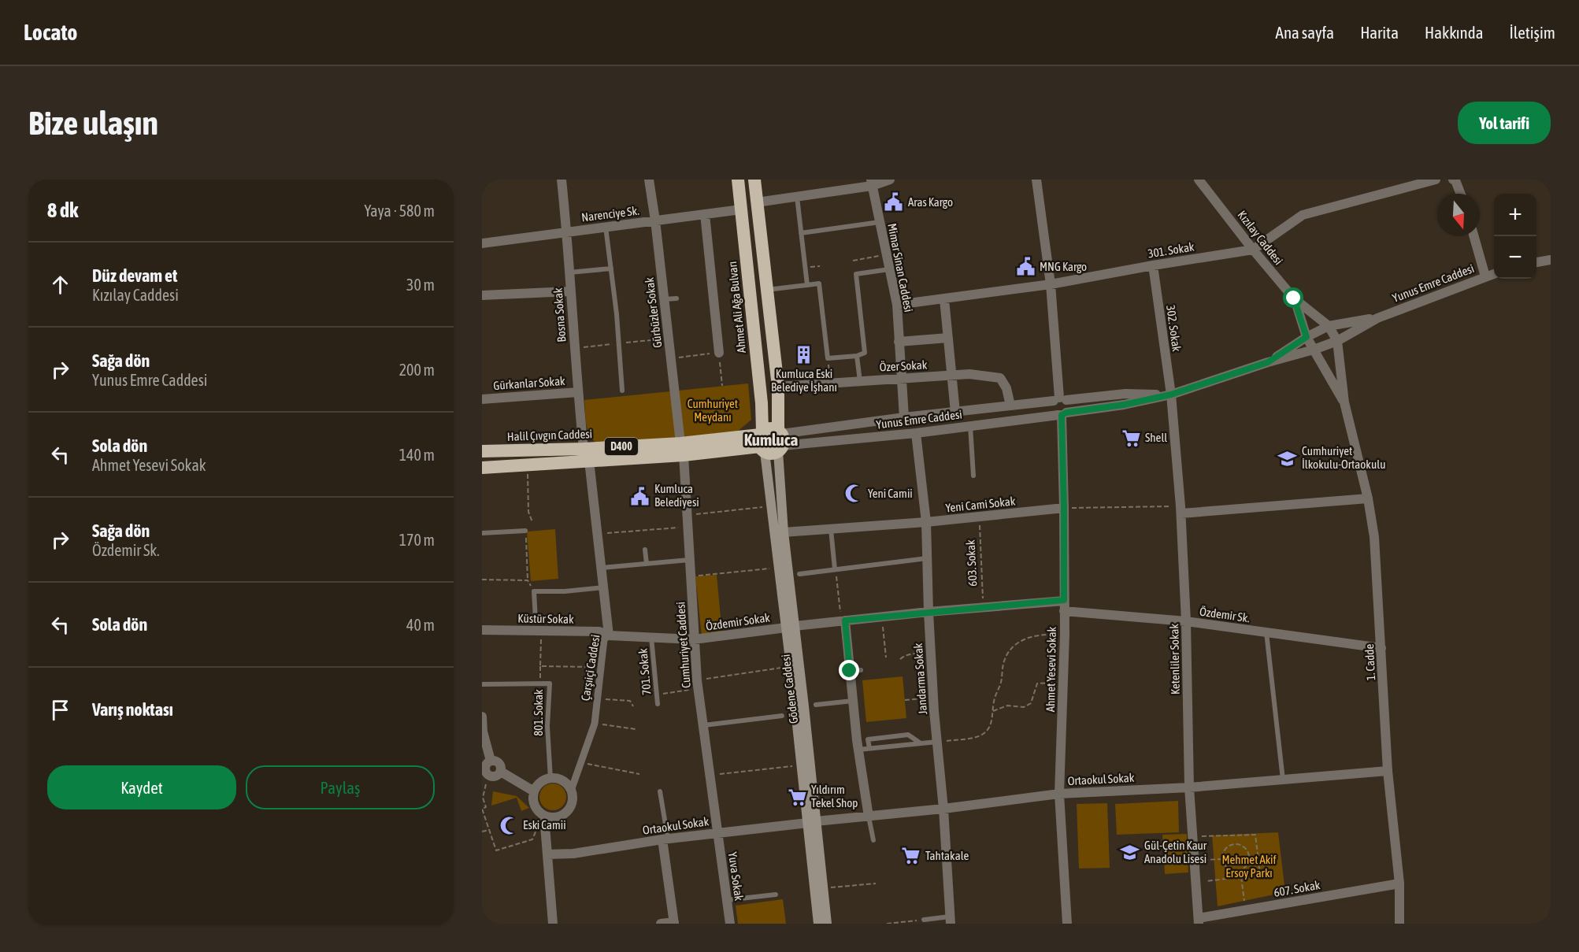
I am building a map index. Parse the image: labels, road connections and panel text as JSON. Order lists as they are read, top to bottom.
{
  "streets": {
    "highway": ["Ahmet Ali Ağa Bulvarı", "Halil Çıvgın Caddesi", "D400"],
    "main road": ["Gödene Caddesi"],
    "street": [
      "Narenciye Sk.",
      "Kızılay Caddesi",
      "301. Sokak",
      "Mimar Sinan Caddesi",
      "Yunus Emre Caddesi",
      "Gürbüzler Sokak",
      "Bosna Sokak",
      "302. Sokak",
      "Özer Sokak",
      "Gürkanlar Sokak",
      "Yeni Cami Sokak",
      "Özdemir Sk.",
      "Küstür Sokak",
      "Özdemir Sokak",
      "Cumhuriyet Caddesi",
      "Ketenliler Sokak",
      "1. Cadde",
      "Çarşıiçi Caddesi",
      "Ahmet Yesevi Sokak",
      "Jandarma Sokak",
      "Ortaokul Sokak",
      "Yuva Sokak",
      "607. Sokak"
    ],
    "lane": ["701. Sokak", "801. Sokak"],
    "path": ["603. Sokak"]
  },
  "crossings": [
    ["Narenciye Sk.", "Ahmet Ali Ağa Bulvarı"],
    ["Narenciye Sk.", "Gürbüzler Sokak"],
    ["Narenciye Sk.", "Bosna Sokak"],
    ["Kızılay Caddesi", "301. Sokak"],
    ["Kızılay Caddesi", "Yunus Emre Caddesi"],
    ["Kızılay Caddesi", "1. Cadde"],
    ["301. Sokak", "Mimar Sinan Caddesi"],
    ["301. Sokak", "302. Sokak"],
    ["Mimar Sinan Caddesi", "Yunus Emre Caddesi"],
    ["Mimar Sinan Caddesi", "Özer Sokak"],
    ["Yunus Emre Caddesi", "Ahmet Ali Ağa Bulvarı"],
    ["Yunus Emre Caddesi", "302. Sokak"],
    ["Yunus Emre Caddesi", "Özer Sokak"],
    ["Yunus Emre Caddesi", "Halil Çıvgın Caddesi"],
    ["Yunus Emre Caddesi", "Ketenliler Sokak"],
    ["Yunus Emre Caddesi", "1. Cadde"],
    ["Yunus Emre Caddesi", "Ahmet Yesevi Sokak"],
    ["Yunus Emre Caddesi", "Jandarma Sokak"],
    ["Yunus Emre Caddesi", "Gödene Caddesi"],
    ["Ahmet Ali Ağa Bulvarı", "Halil Çıvgın Caddesi"],
    ["Ahmet Ali Ağa Bulvarı", "Gödene Caddesi"],
    ["Gürbüzler Sokak", "Halil Çıvgın Caddesi"],
    ["Gürbüzler Sokak", "Cumhuriyet Caddesi"],
    ["Bosna Sokak", "Gürkanlar Sokak"],
    ["Bosna Sokak", "Halil Çıvgın Caddesi"],
    ["Bosna Sokak", "Çarşıiçi Caddesi"],
    ["302. Sokak", "Ketenliler Sokak"],
    ["Halil Çıvgın Caddesi", "Cumhuriyet Caddesi"],
    ["Halil Çıvgın Caddesi", "Çarşıiçi Caddesi"],
    ["Halil Çıvgın Caddesi", "Gödene Caddesi"],
    ["Yeni Cami Sokak", "603. Sokak"],
    ["Yeni Cami Sokak", "Ahmet Yesevi Sokak"],
    ["Yeni Cami Sokak", "Jandarma Sokak"],
    ["Yeni Cami Sokak", "Gödene Caddesi"],
    ["Özdemir Sk.", "Ketenliler Sokak"],
    ["Özdemir Sk.", "1. Cadde"],
    ["Özdemir Sk.", "Ahmet Yesevi Sokak"],
    ["Küstür Sokak", "Özdemir Sokak"],
    ["Küstür Sokak", "Çarşıiçi Caddesi"],
    ["Özdemir Sokak", "Cumhuriyet Caddesi"],
    ["Özdemir Sokak", "Çarşıiçi Caddesi"],
    ["Özdemir Sokak", "701. Sokak"],
    ["Özdemir Sokak", "Gödene Caddesi"],
    ["Cumhuriyet Caddesi", "Ortaokul Sokak"],
    ["Cumhuriyet Caddesi", "Yuva Sokak"],
    ["Ketenliler Sokak", "Ortaokul Sokak"],
    ["Ketenliler Sokak", "607. Sokak"],
    ["1. Cadde", "Ortaokul Sokak"],
    ["1. Cadde", "607. Sokak"],
    ["Çarşıiçi Caddesi", "801. Sokak"],
    ["Ahmet Yesevi Sokak", "Ortaokul Sokak"],
    ["Jandarma Sokak", "Ortaokul Sokak"],
    ["Gödene Caddesi", "Ortaokul Sokak"],
    ["Ortaokul Sokak", "Yuva Sokak"]
  ],
  "districts": ["Kumluca"],
  "parks": ["Cumhuriyet Meydanı", "Mehmet Akif Ersoy Parkı"],
  "places": {
    "public building": ["Aras Kargo", "MNG Kargo", "Kumluca Belediyesi"],
    "building": ["Kumluca Eski Belediye İşhanı"],
    "supermarket": ["Shell", "Yıldırım Tekel Shop", "Tahtakale"],
    "school or university": ["Cumhuriyet İlkokulu-Ortaokulu", "Gül-Çetin Kaur Anadolu Lisesi"],
    "mosque": ["Yeni Camii", "Eski Camii"]
  },
  "north": "bottom",
  "page": {
    "header": "Locato",
    "nav": [
      "Ana sayfa",
      "Harita",
      "Hakkında",
      "İletişim"
    ],
    "buttons": [
      "Yol tarifi",
      ["Kaydet", "Paylaş"]
    ],
    "title": "Bize ulaşın",
    "heading": ["8 dk", "Yaya · 580 m"],
    "map_buttons": ["+", "−"],
    "list": [
      ["Düz devam et", "Kızılay Caddesi", "30 m"],
      ["Sağa dön", "Yunus Emre Caddesi", "200 m"],
      ["Sola dön", "Ahmet Yesevi Sokak", "140 m"],
      ["Sağa dön", "Özdemir Sk.", "170 m"],
      ["Sola dön", "40 m"],
      "Varış noktası"
    ]
  }
}
